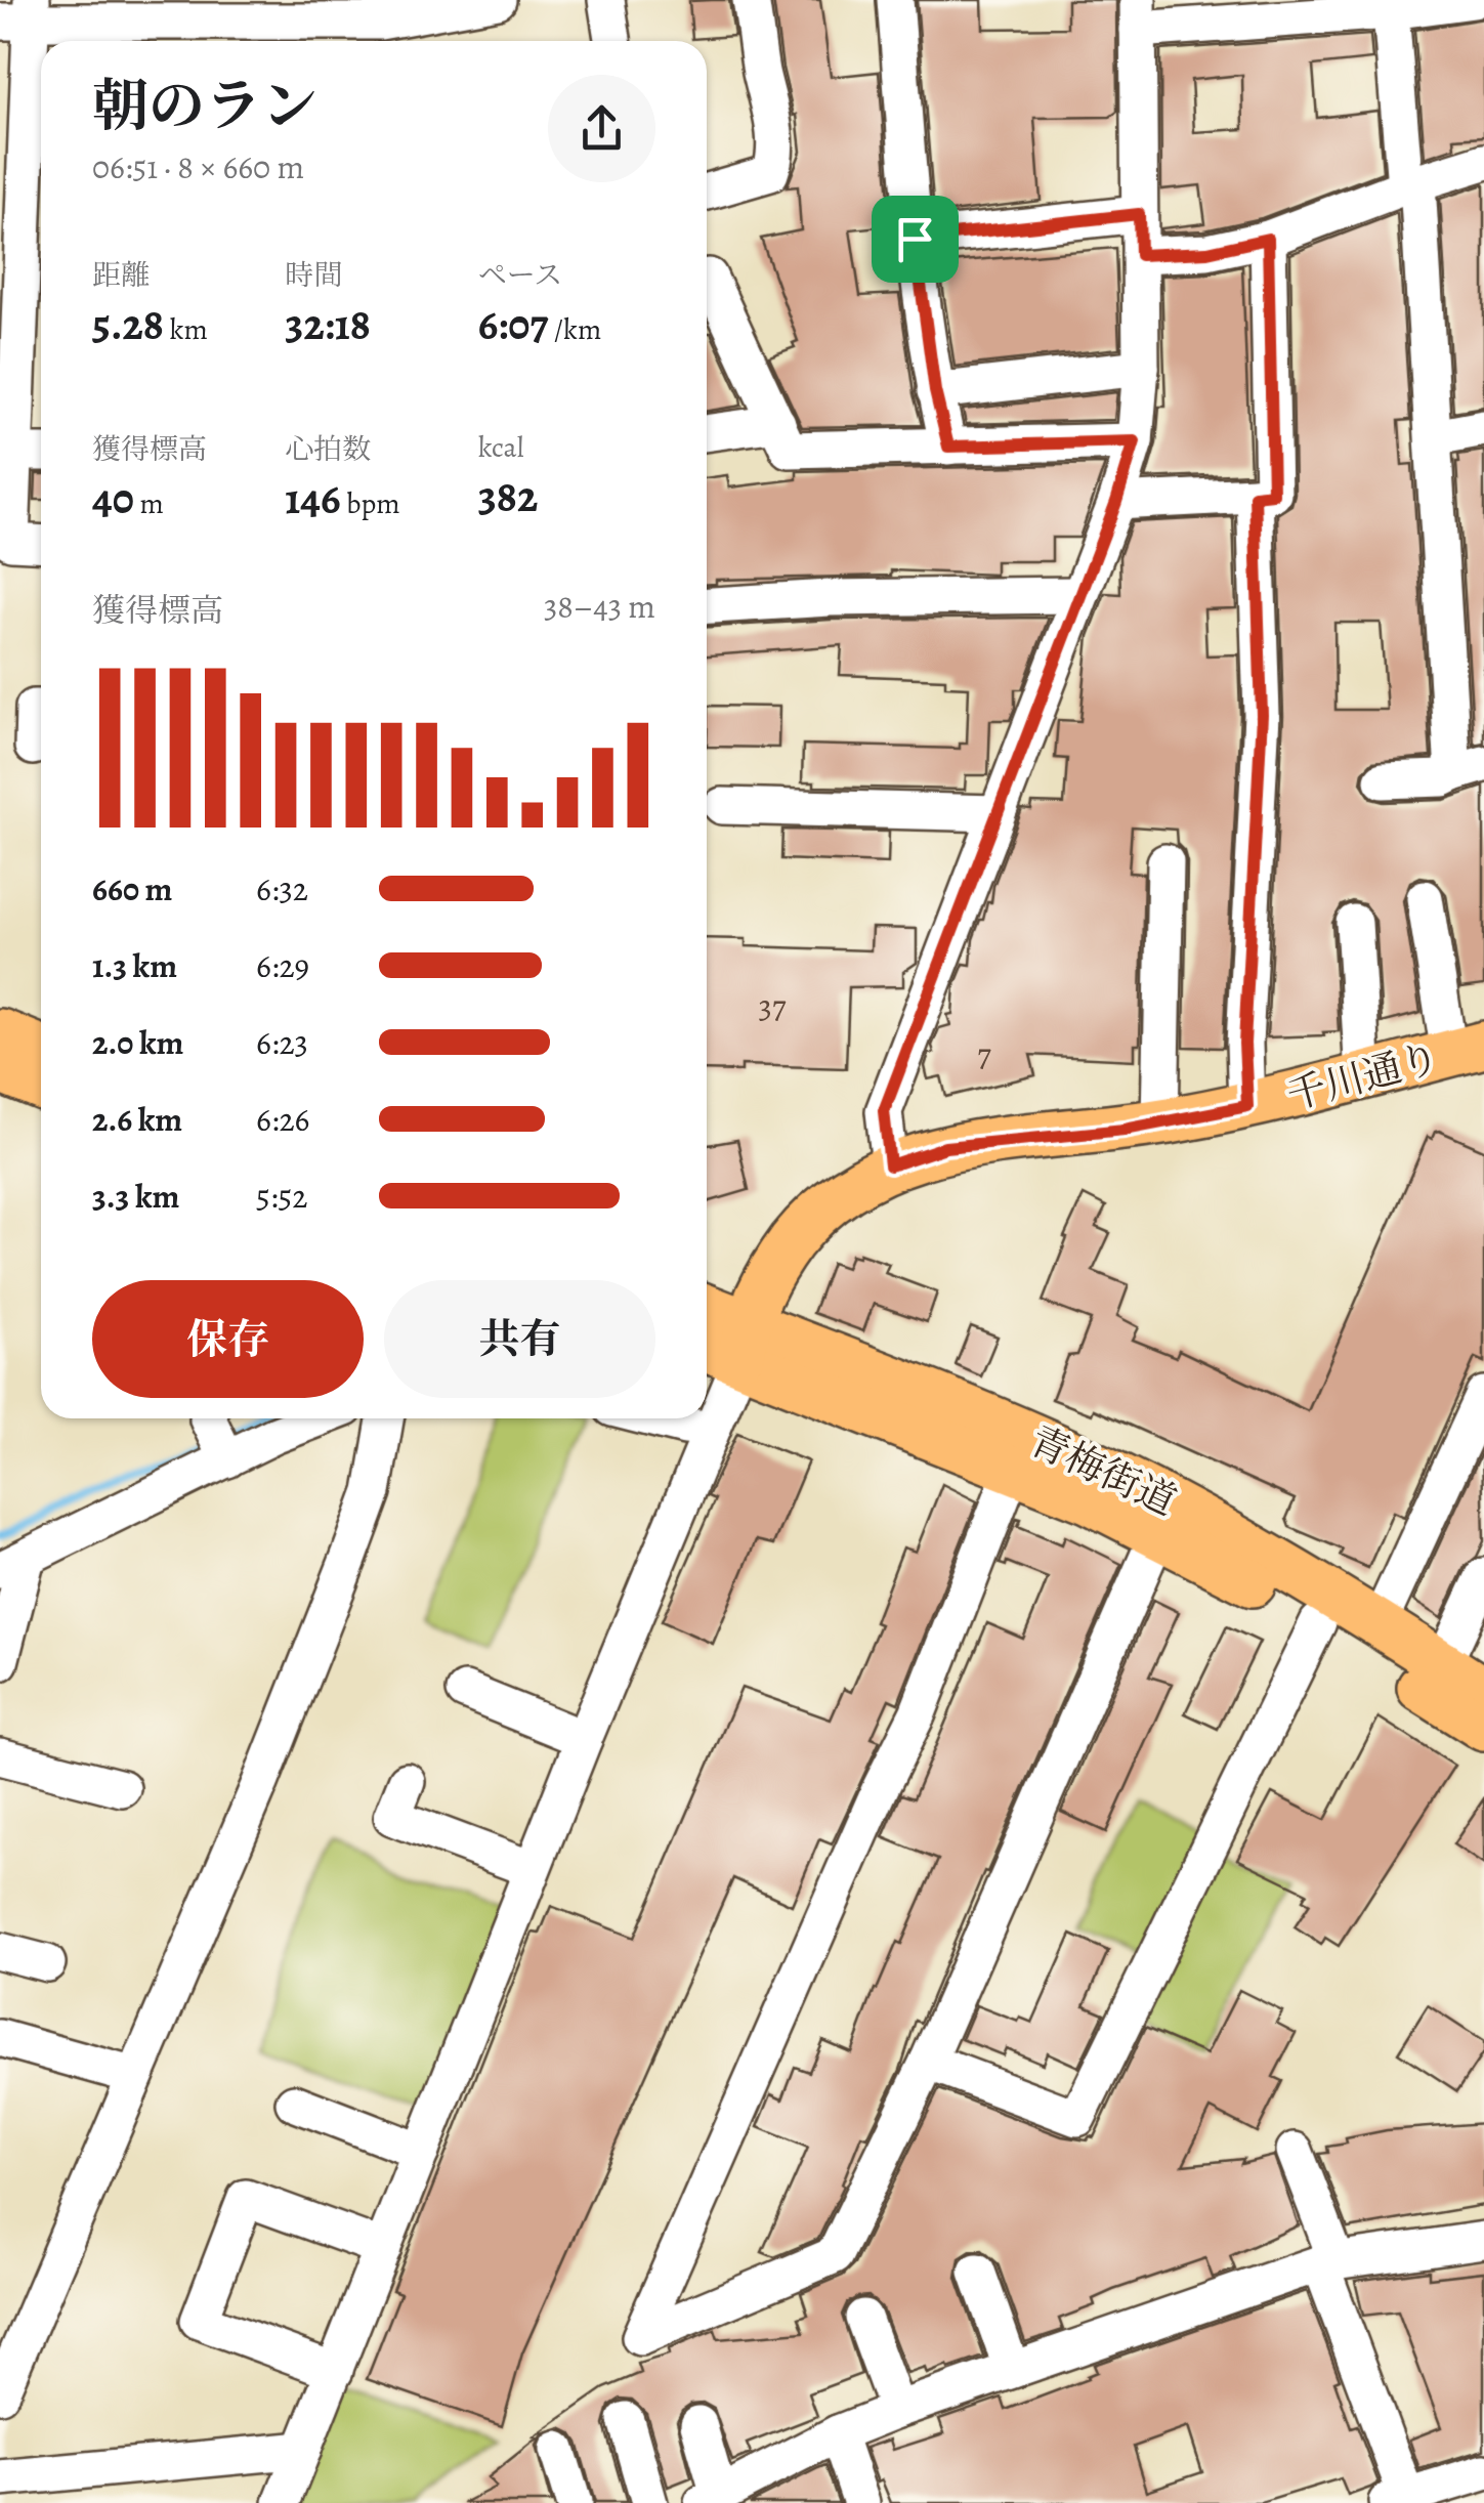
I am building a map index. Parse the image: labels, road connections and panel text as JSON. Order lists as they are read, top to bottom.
{
  "streets": {
    "main road": ["千川通り", "青梅街道"]
  },
  "crossings": [
    ["千川通り", "青梅街道"]
  ],
  "house_numbers": ["37", "7"],
  "page": {
    "heading": ["朝のラン", "06:51 · 8 × 660 m"],
    "stats": [
      ["距離", "5.28 km"],
      ["時間", "32:18"],
      ["ペース", "6:07 /km"],
      ["獲得標高", "40 m"],
      ["心拍数", "146 bpm"],
      ["kcal", "382"]
    ],
    "chart": ["獲得標高", "38–43 m"],
    "list": [
      {
        "name": "660 m",
        "note": "6:32"
      },
      {
        "name": "1.3 km",
        "note": "6:29"
      },
      {
        "name": "2.0 km",
        "note": "6:23"
      },
      {
        "name": "2.6 km",
        "note": "6:26"
      },
      {
        "name": "3.3 km",
        "note": "5:52"
      }
    ],
    "buttons": ["保存", "共有"]
  }
}
